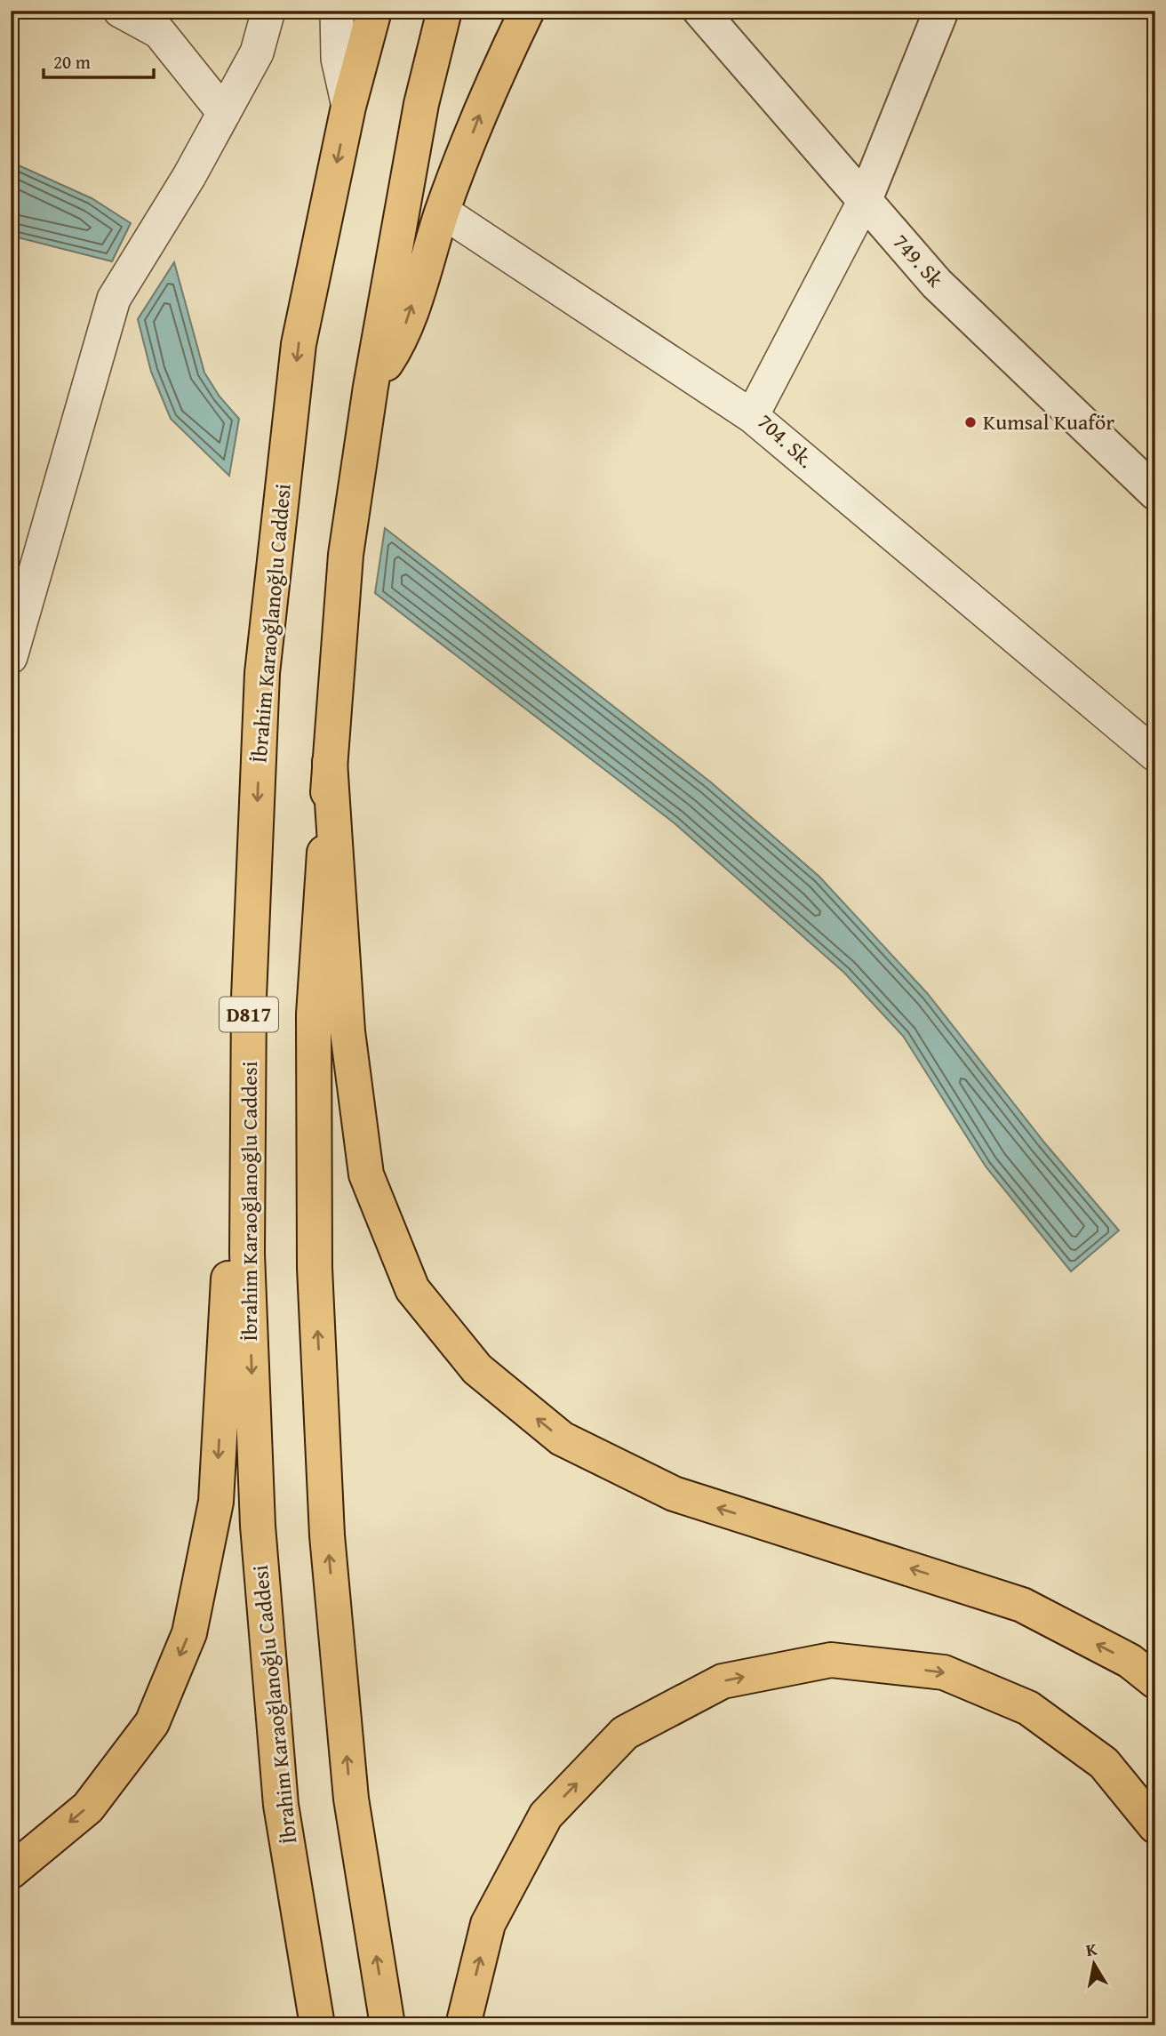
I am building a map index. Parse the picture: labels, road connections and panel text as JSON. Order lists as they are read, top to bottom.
{
  "streets": {
    "highway": ["İbrahim Karaoğlanoğlu Caddesi", "D817"],
    "street": ["749. Sk", "704. Sk."]
  },
  "crossings": [
    ["749. Sk", "704. Sk."]
  ],
  "places": ["Kumsal Kuaför"],
  "scale_bar": "20 m",
  "north": "top"
}
